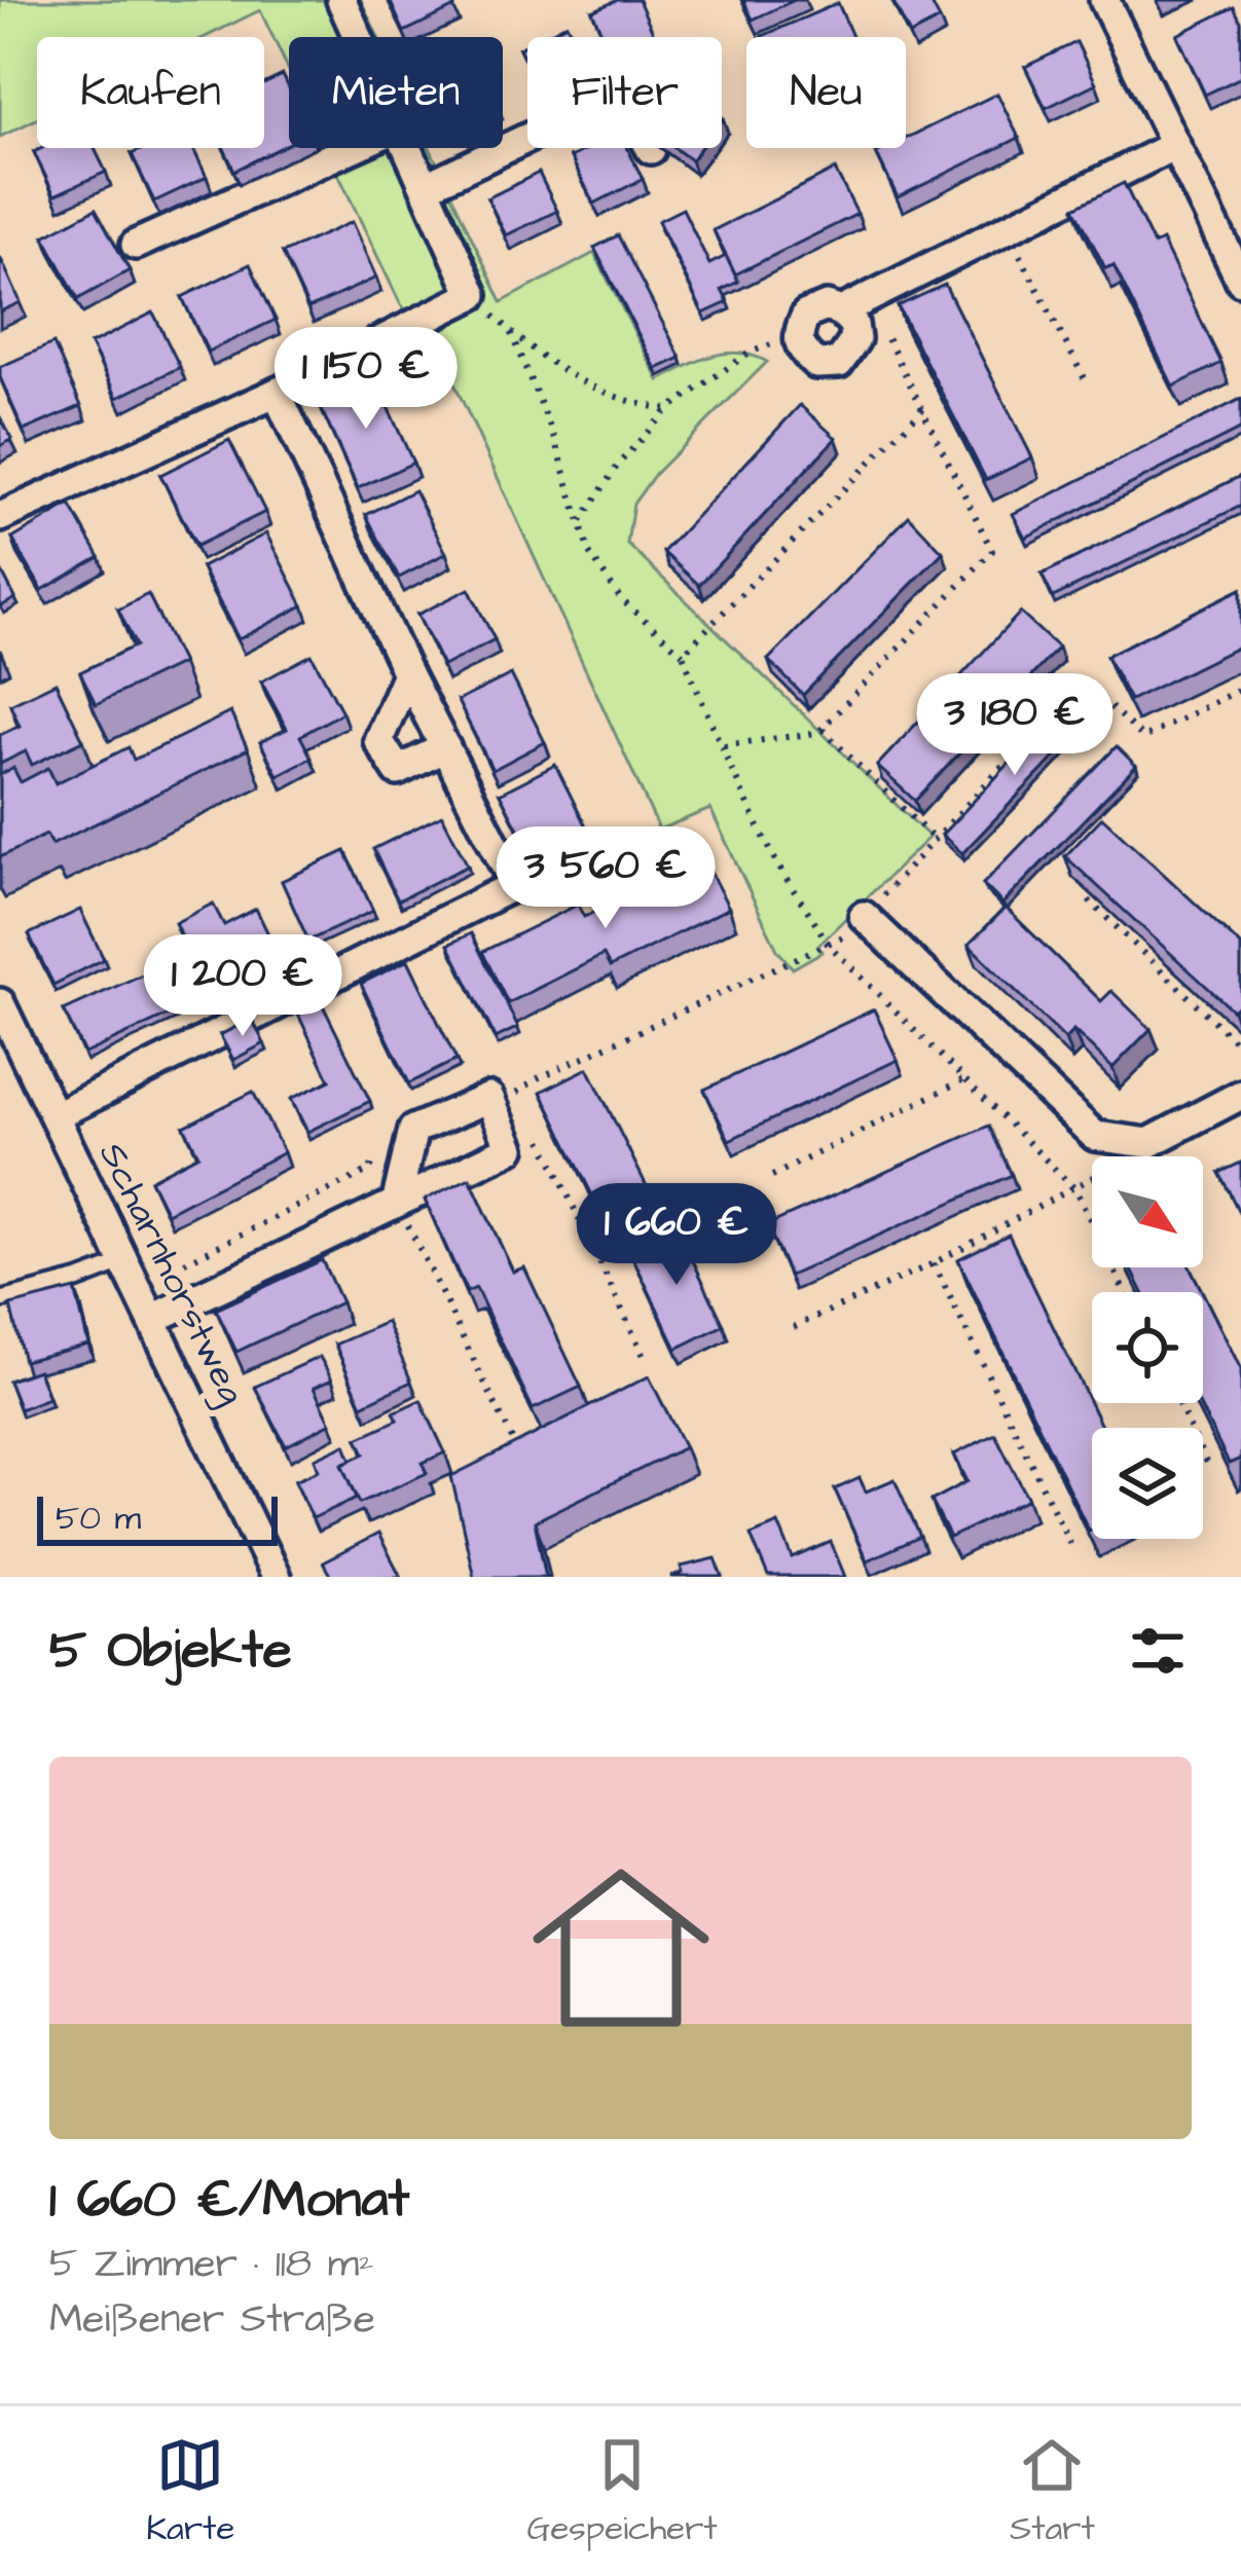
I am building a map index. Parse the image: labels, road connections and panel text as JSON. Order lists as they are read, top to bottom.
{
  "streets": {
    "street": ["Scharnhorstweg"]
  },
  "scale_bar": "50 m",
  "north": "bottom right",
  "page": {
    "chip": [
      "Kaufen",
      "Mieten",
      "Filter",
      "Neu"
    ],
    "price": [
      "1 150 €",
      "3 180 €",
      "3 560 €",
      "1 200 €",
      "1 660 €"
    ],
    "scale": "50 m",
    "heading": "5 Objekte",
    "list": [
      {
        "name": "1 660 €/Monat",
        "note": "5 Zimmer · 118 m² · Meißener Straße"
      }
    ],
    "tabs": ["Karte", "Gespeichert", "Start"]
  }
}
